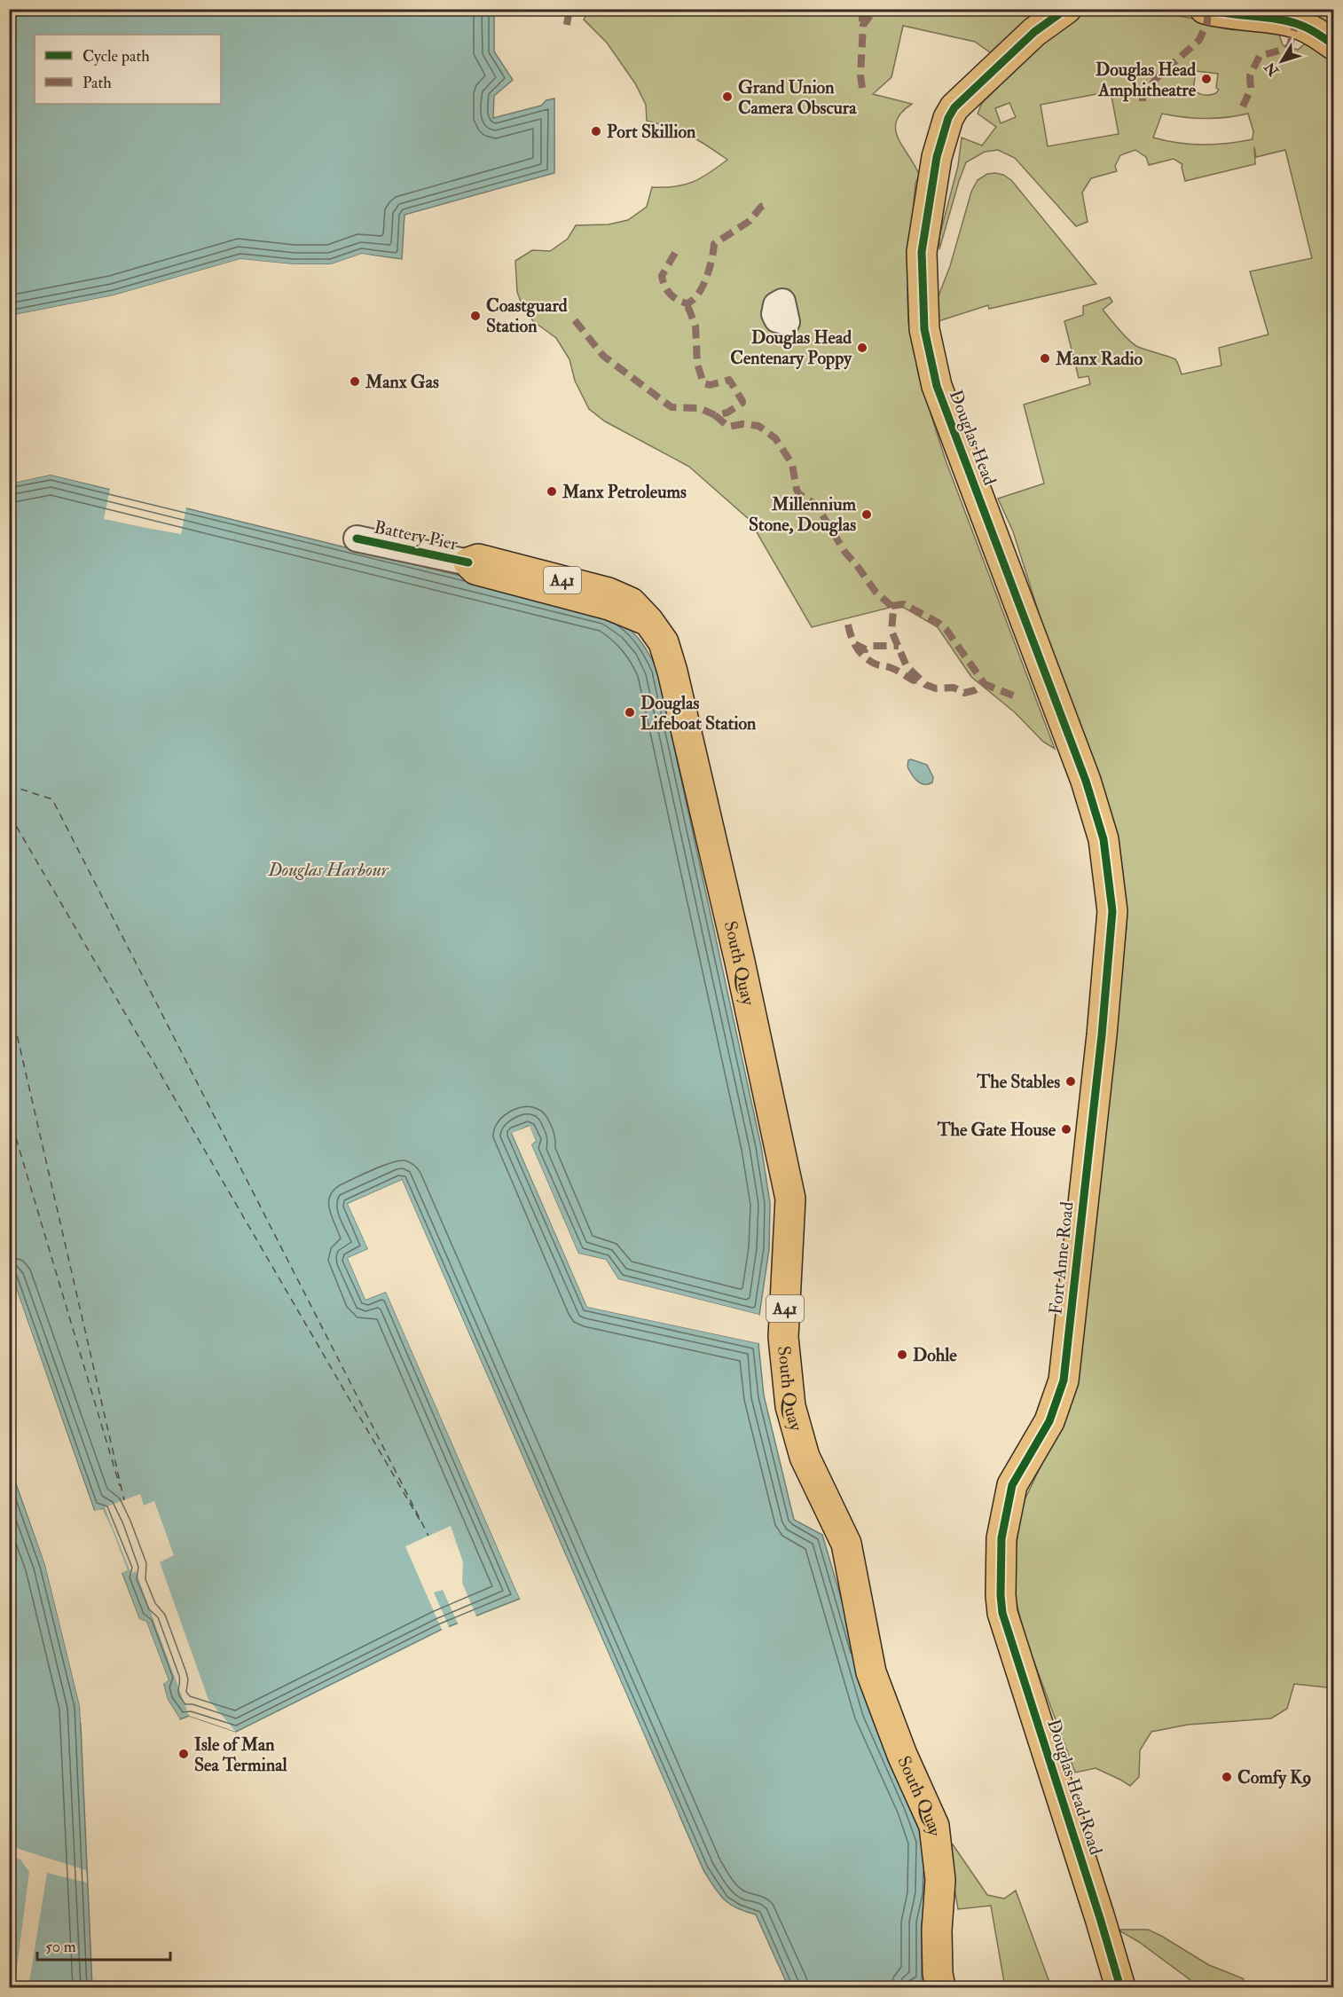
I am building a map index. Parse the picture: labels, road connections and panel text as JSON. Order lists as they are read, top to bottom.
{
  "streets": {
    "main road": [
      "Douglas Head",
      "Battery Pier",
      "A41",
      "South Quay",
      "Fort Anne Road",
      "Douglas Head Road"
    ]
  },
  "crossings": [
    ["Douglas Head", "Fort Anne Road"],
    ["Battery Pier", "South Quay"],
    ["Fort Anne Road", "Douglas Head Road"]
  ],
  "water": ["Douglas Harbour"],
  "places": [
    "Douglas Head Amphitheatre",
    "Grand Union Camera Obscura",
    "Port Skillion",
    "Coastguard Station",
    "Douglas Head Centenary Poppy",
    "Manx Radio",
    "Manx Gas",
    "Manx Petroleums",
    "Millennium Stone, Douglas",
    "Douglas Lifeboat Station",
    "The Stables",
    "The Gate House",
    "Dohle",
    "Isle of Man Sea Terminal",
    "Comfy K9"
  ],
  "legend": ["Cycle path", "Path"],
  "scale_bar": "50 m",
  "north": "bottom left"
}
